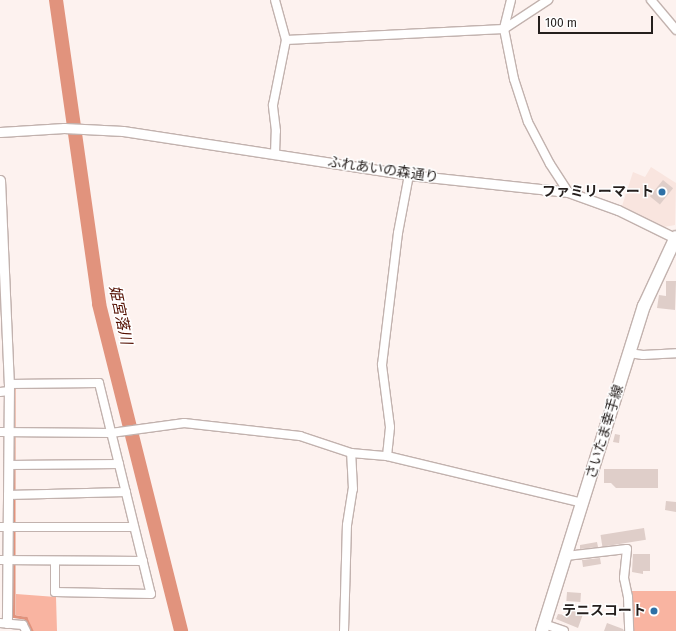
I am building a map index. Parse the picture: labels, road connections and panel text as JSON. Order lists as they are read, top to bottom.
{
  "streets": {
    "main road": ["さいたま幸手線"],
    "street": ["ふれあいの森通り"]
  },
  "crossings": [
    ["ふれあいの森通り", "さいたま幸手線"]
  ],
  "water": ["姫宮落川"],
  "places": ["ファミリーマート", "テニスコート"],
  "scale_bar": "100 m"
}
